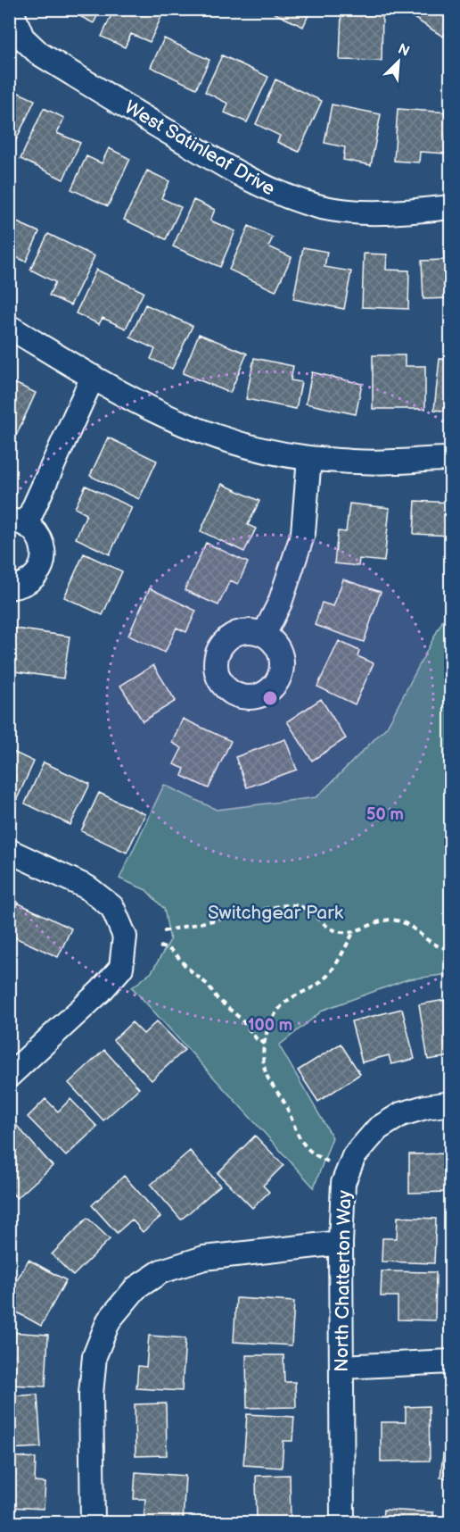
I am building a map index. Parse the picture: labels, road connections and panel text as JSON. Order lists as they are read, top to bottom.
{
  "streets": {
    "street": ["West Satinleaf Drive", "North Chatterton Way"]
  },
  "parks": ["Switchgear Park"],
  "north": "top right",
  "rings": ["50 m", "100 m"]
}
